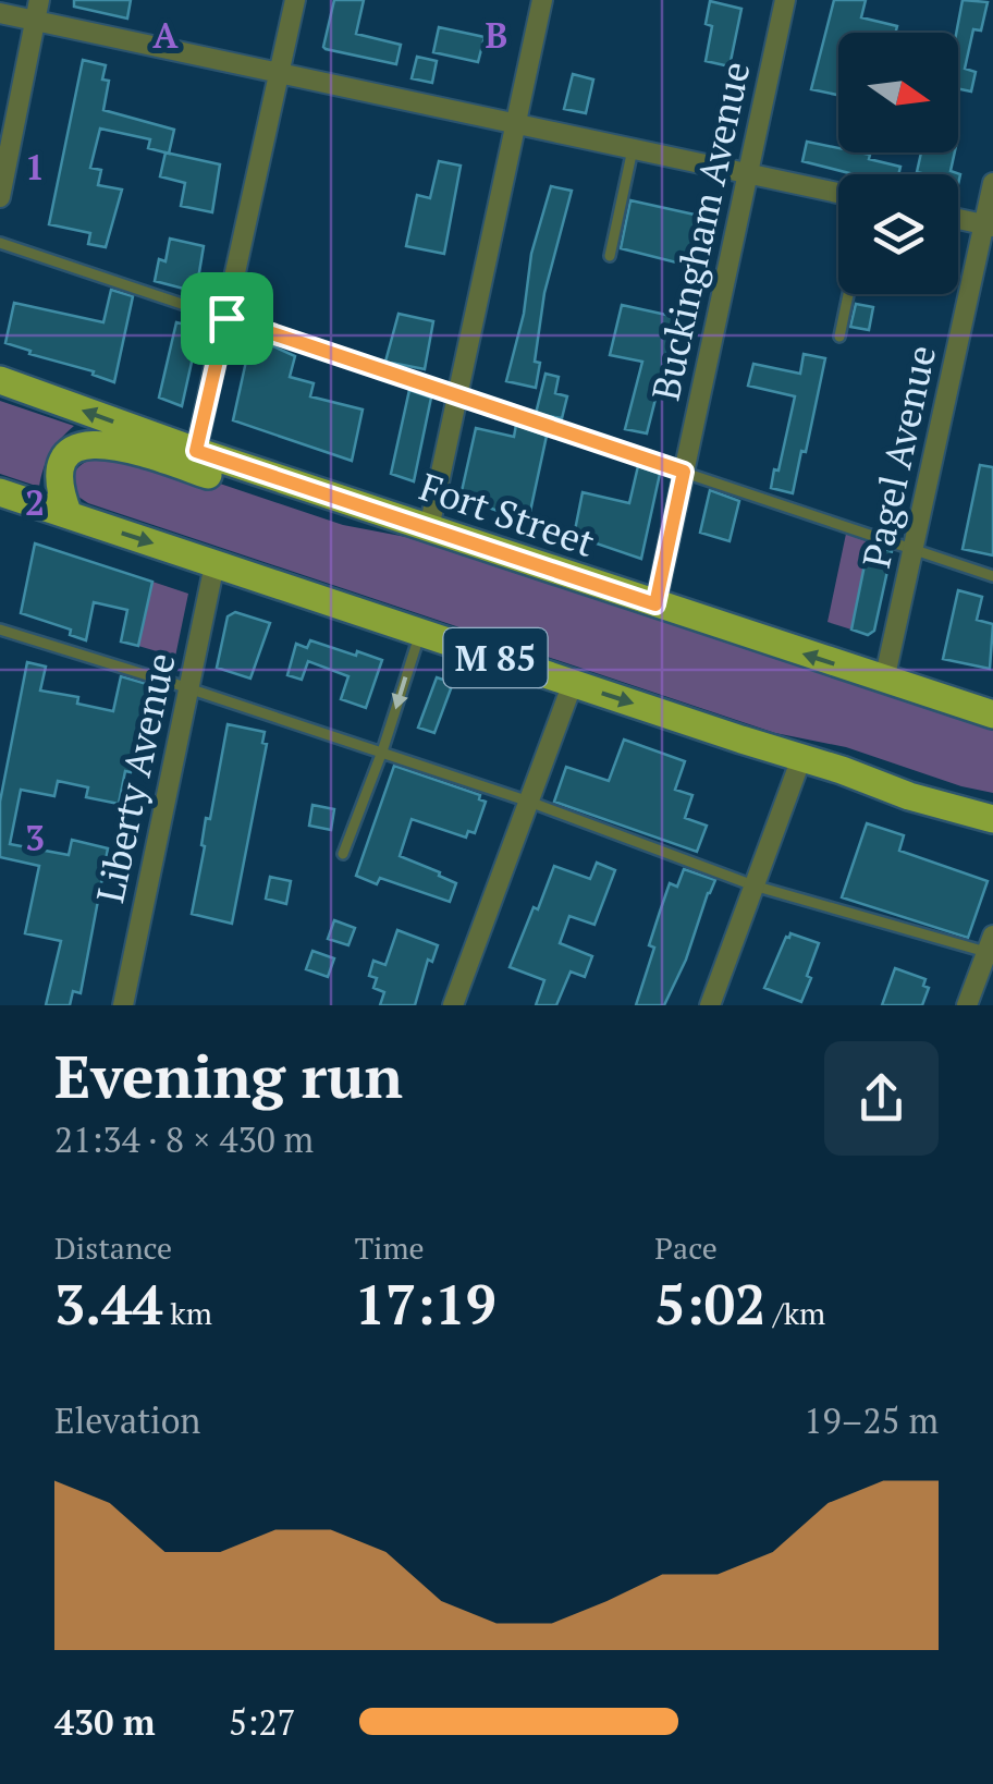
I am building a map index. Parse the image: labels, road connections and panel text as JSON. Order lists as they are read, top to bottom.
{
  "streets": {
    "main road": ["Fort Street", "M 85"],
    "street": ["Buckingham Avenue", "Pagel Avenue", "Liberty Avenue"]
  },
  "crossings": [
    ["Buckingham Avenue", "Fort Street"],
    ["Pagel Avenue", "Fort Street"],
    ["M 85", "Liberty Avenue"]
  ],
  "north": "right",
  "page": {
    "heading": ["Evening run", "21:34 · 8 × 430 m"],
    "stats": [
      ["Distance", "3.44 km"],
      ["Time", "17:19"],
      ["Pace", "5:02 /km"]
    ],
    "chart": ["Elevation", "19–25 m"],
    "list": [
      {
        "name": "430 m",
        "note": "5:27"
      }
    ]
  },
  "grid": {
    "columns": ["A", "B"],
    "rows": ["1", "2", "3"]
  }
}
